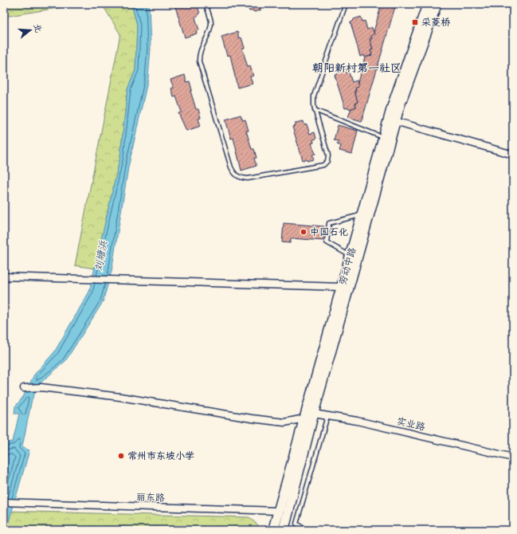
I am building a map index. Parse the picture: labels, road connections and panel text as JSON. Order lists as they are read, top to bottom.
{
  "streets": {
    "main road": ["劳动中路"],
    "street": ["实业路", "丽东路"]
  },
  "crossings": [
    ["劳动中路", "实业路"],
    ["劳动中路", "丽东路"]
  ],
  "districts": ["朝阳新村第一社区"],
  "water": ["刘塘浜"],
  "places": {
    "transit": ["采菱桥"],
    "other": ["中国石化", "常州市东坡小学"]
  },
  "north": "right"
}
